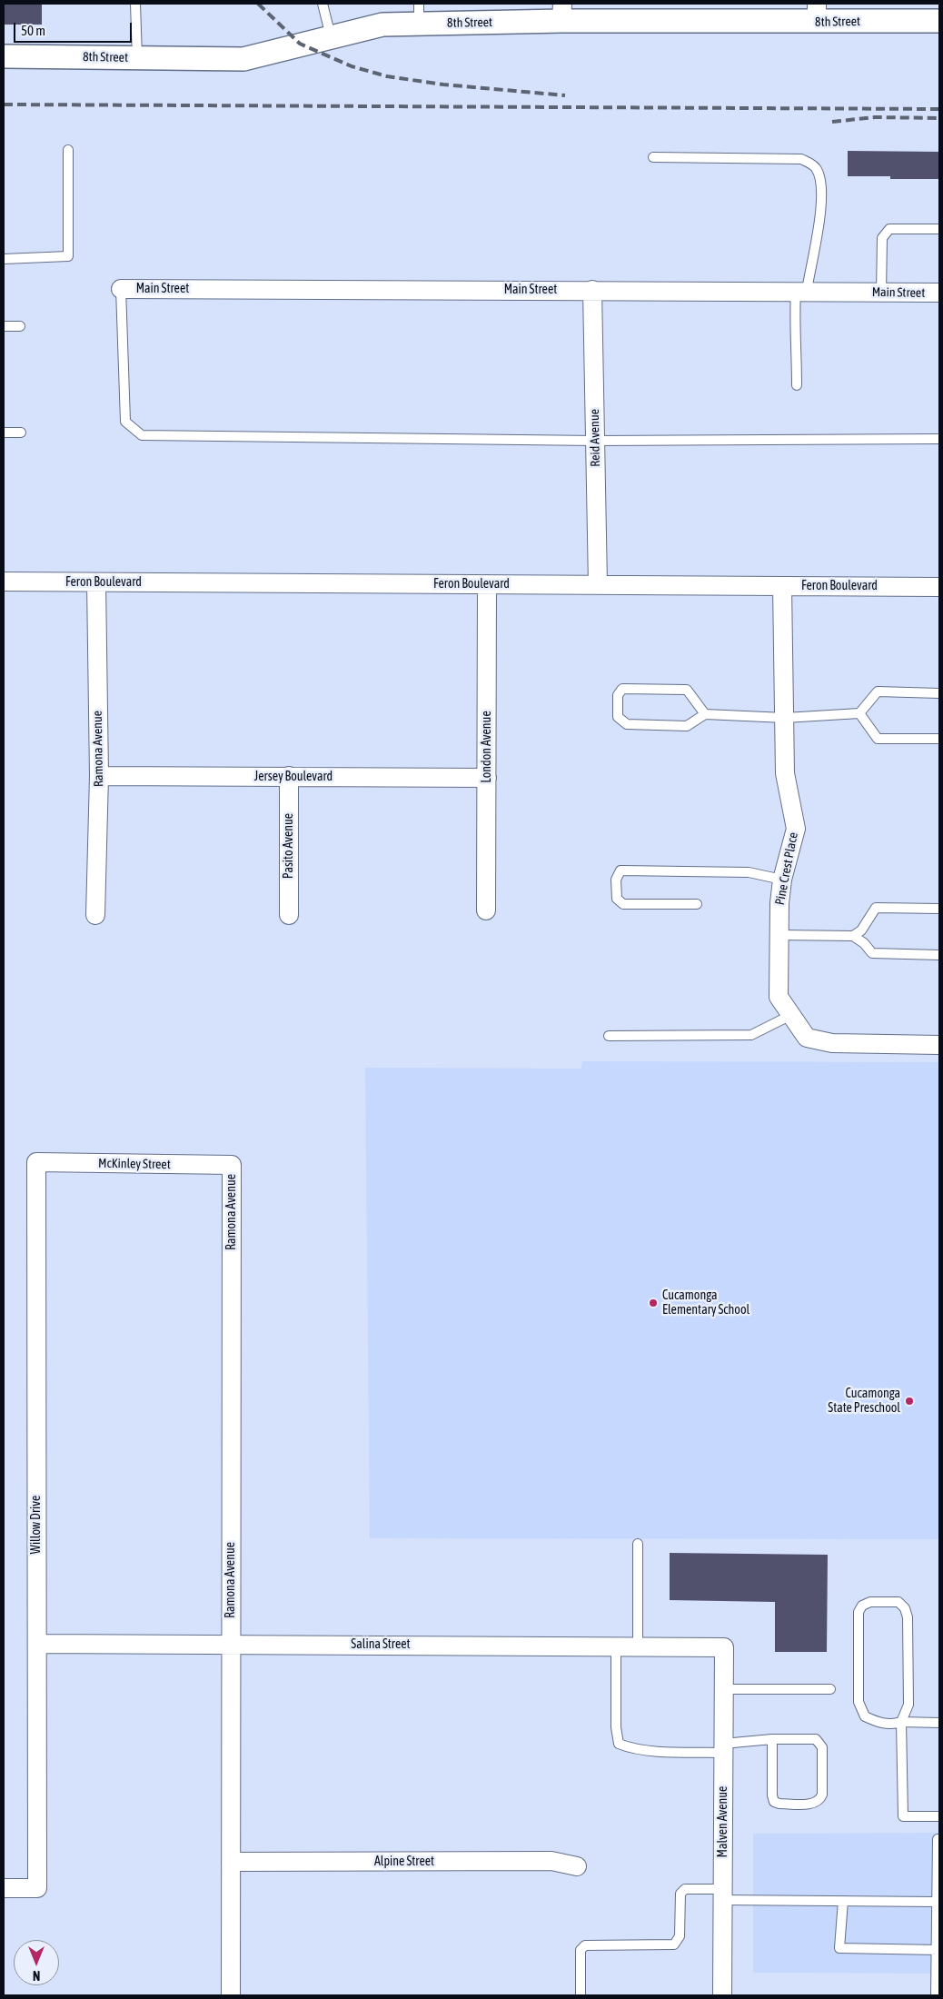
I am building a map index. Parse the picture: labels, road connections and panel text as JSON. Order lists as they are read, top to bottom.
{
  "streets": {
    "street": [
      "8th Street",
      "Main Street",
      "Reid Avenue",
      "Feron Boulevard",
      "London Avenue",
      "Ramona Avenue",
      "Jersey Boulevard",
      "Pasito Avenue",
      "Pine Crest Place",
      "McKinley Street",
      "Willow Drive",
      "Salina Street",
      "Malven Avenue",
      "Alpine Street"
    ]
  },
  "crossings": [
    ["Main Street", "Reid Avenue"],
    ["Reid Avenue", "Feron Boulevard"],
    ["Feron Boulevard", "London Avenue"],
    ["Feron Boulevard", "Ramona Avenue"],
    ["Feron Boulevard", "Pine Crest Place"],
    ["London Avenue", "Jersey Boulevard"],
    ["Ramona Avenue", "Jersey Boulevard"],
    ["Ramona Avenue", "McKinley Street"],
    ["Ramona Avenue", "Salina Street"],
    ["Ramona Avenue", "Alpine Street"],
    ["Jersey Boulevard", "Pasito Avenue"],
    ["McKinley Street", "Willow Drive"],
    ["Willow Drive", "Salina Street"],
    ["Salina Street", "Malven Avenue"]
  ],
  "places": ["Cucamonga Elementary School", "Cucamonga State Preschool"],
  "scale_bar": "50 m",
  "north": "bottom"
}
